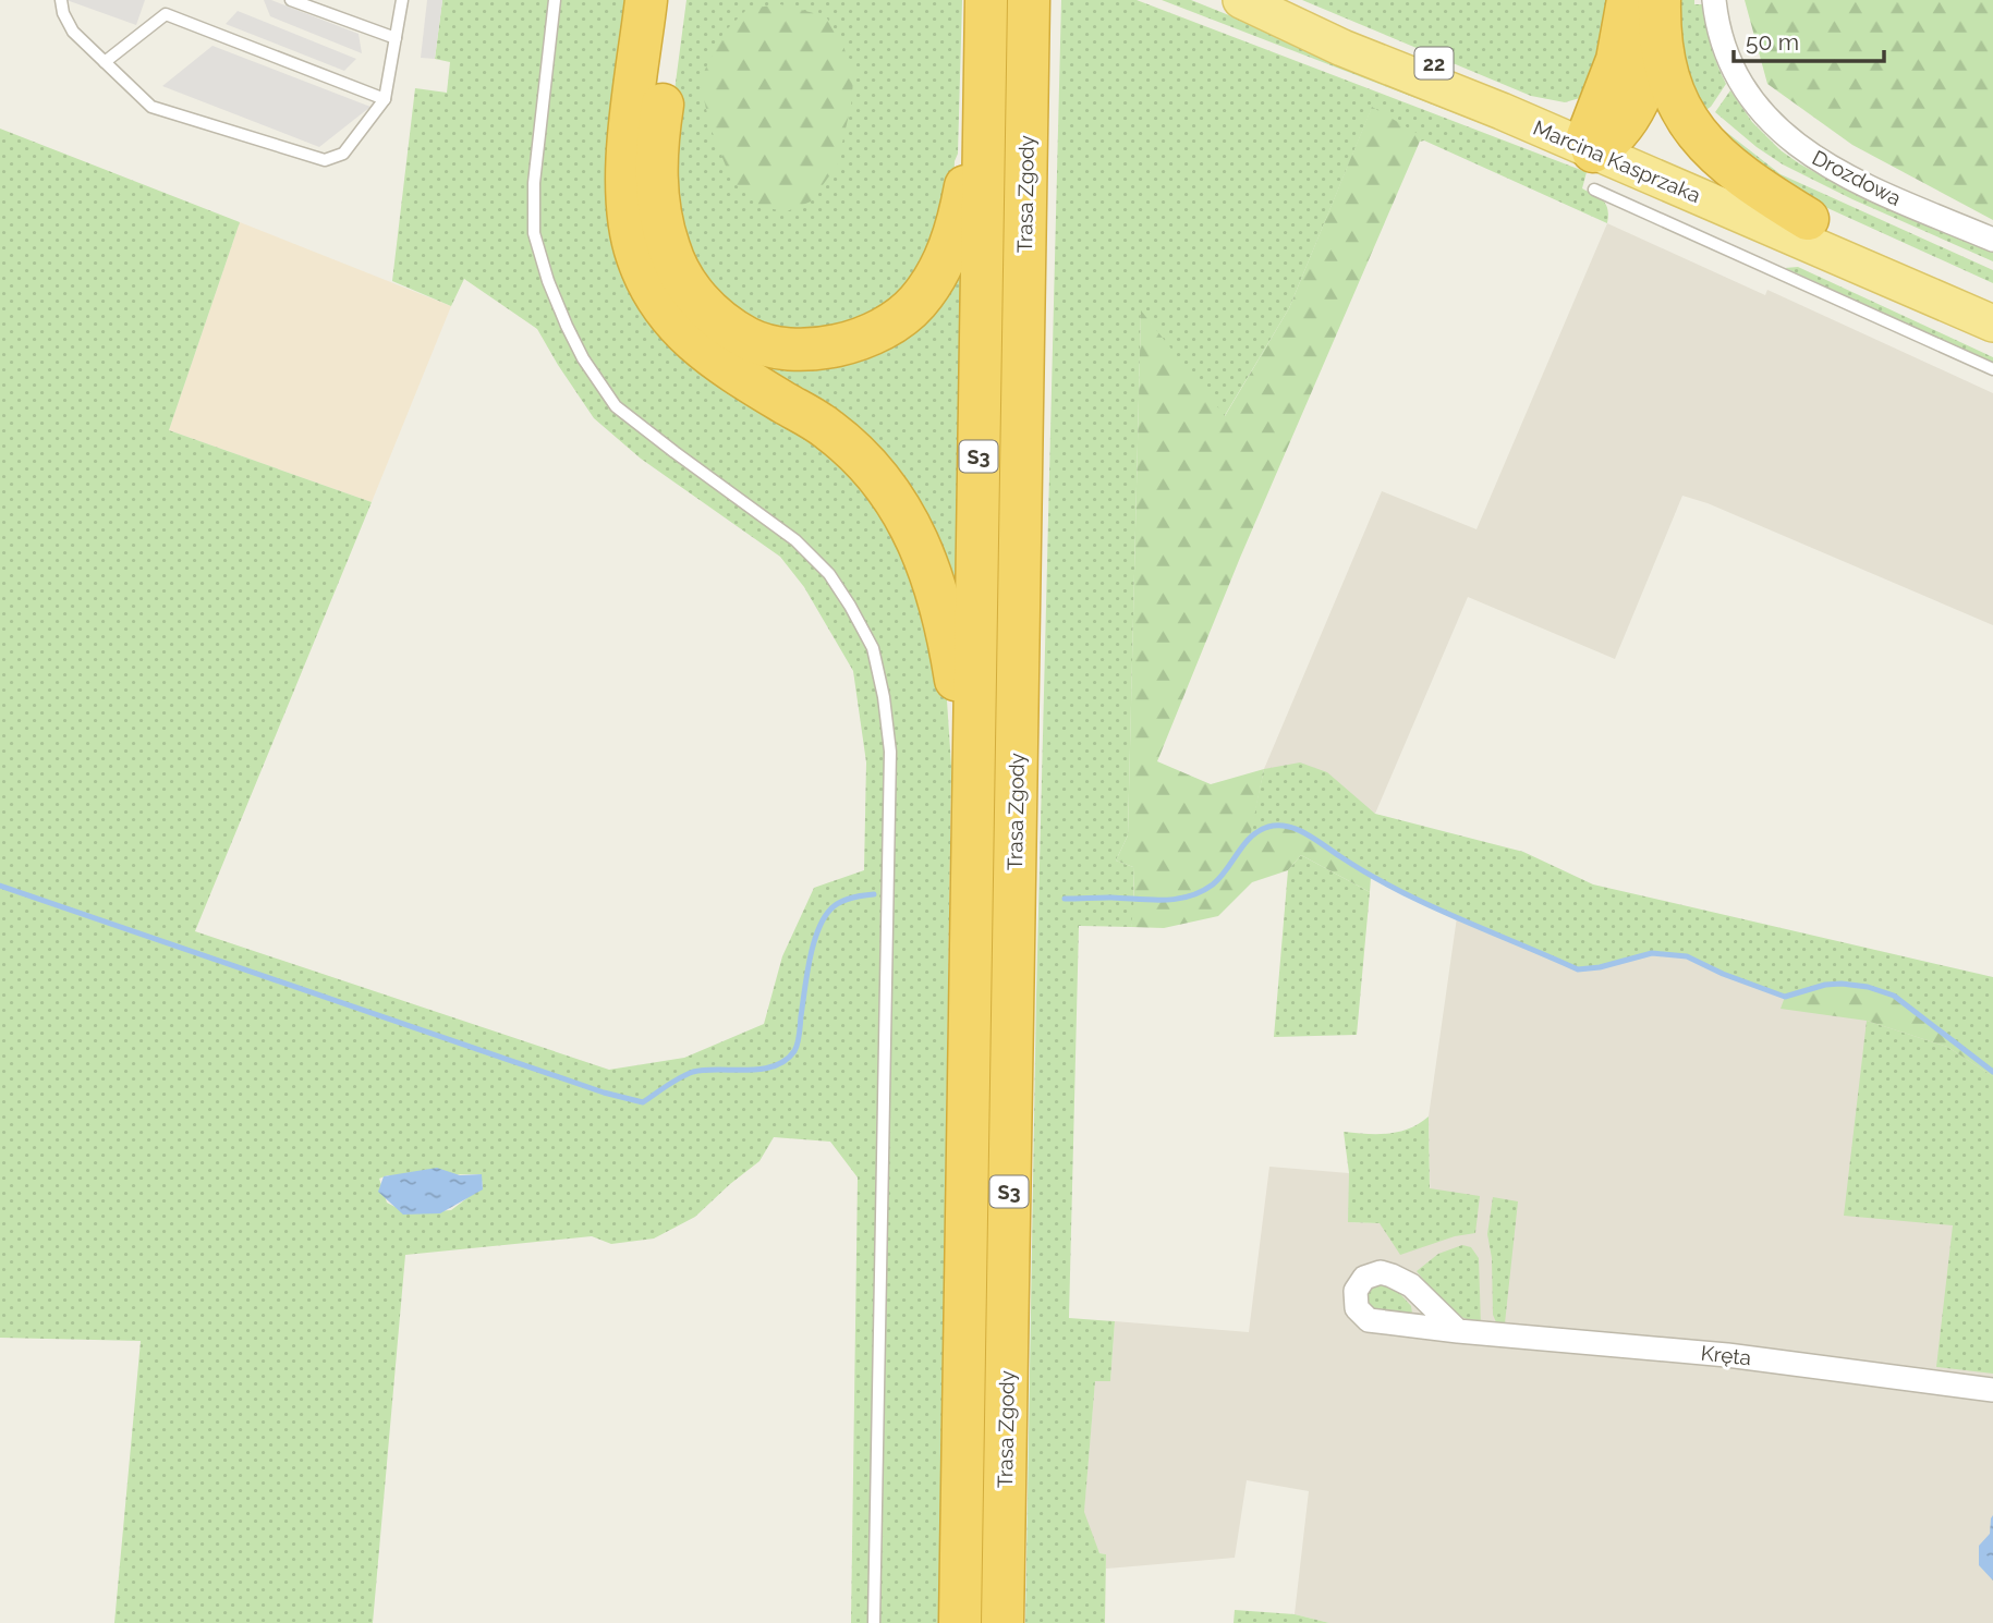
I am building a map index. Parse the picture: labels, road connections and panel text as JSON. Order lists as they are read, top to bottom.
{
  "streets": {
    "highway": ["Trasa Zgody", "S3"],
    "main road": ["22", "Marcina Kasprzaka"],
    "street": ["Drozdowa", "Kręta"]
  },
  "scale_bar": "50 m"
}
